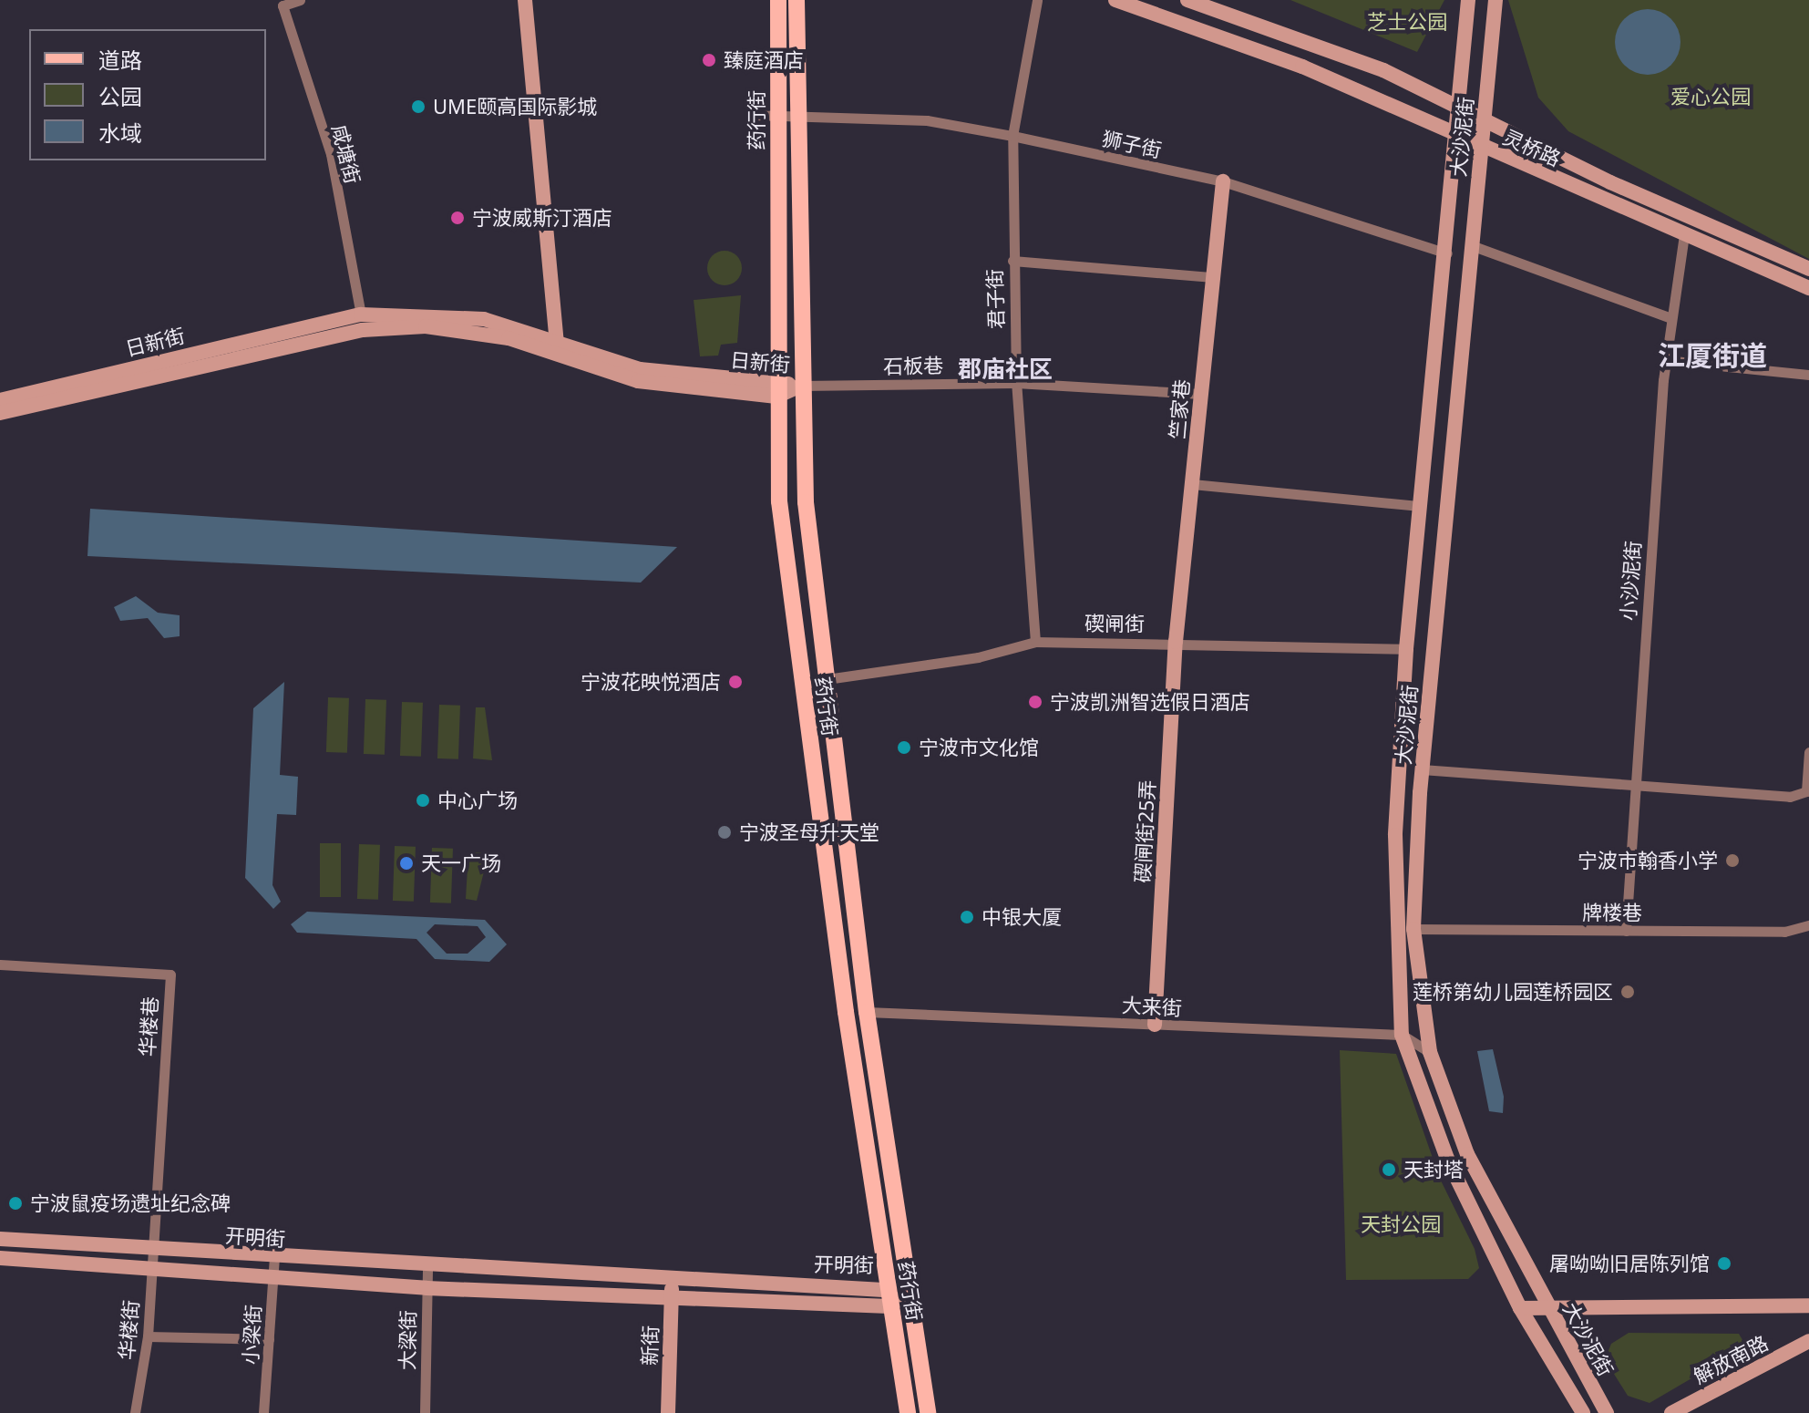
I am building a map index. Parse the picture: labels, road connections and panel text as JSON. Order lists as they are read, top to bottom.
{
  "streets": {
    "main road": [
      "药行街",
      "大沙泥街",
      "灵桥路",
      "日新街",
      "竺家巷",
      "碶闸街25弄",
      "开明街",
      "新街",
      "解放南路"
    ],
    "street": [
      "狮子街",
      "咸塘街",
      "君子街",
      "石板巷",
      "小沙泥街",
      "碶闸街",
      "牌楼巷",
      "大来街",
      "华楼巷",
      "华楼街",
      "小梁街",
      "大梁街"
    ]
  },
  "crossings": [
    ["药行街", "狮子街"],
    ["药行街", "日新街"],
    ["药行街", "石板巷"],
    ["药行街", "碶闸街"],
    ["药行街", "大来街"],
    ["药行街", "开明街"],
    ["大沙泥街", "狮子街"],
    ["大沙泥街", "灵桥路"],
    ["大沙泥街", "碶闸街"],
    ["大沙泥街", "牌楼巷"],
    ["大沙泥街", "大来街"],
    ["大沙泥街", "解放南路"],
    ["狮子街", "君子街"],
    ["狮子街", "竺家巷"],
    ["灵桥路", "小沙泥街"],
    ["咸塘街", "日新街"],
    ["君子街", "石板巷"],
    ["君子街", "碶闸街"],
    ["日新街", "石板巷"],
    ["石板巷", "竺家巷"],
    ["竺家巷", "碶闸街"],
    ["竺家巷", "碶闸街25弄"],
    ["小沙泥街", "牌楼巷"],
    ["碶闸街", "碶闸街25弄"],
    ["碶闸街25弄", "大来街"],
    ["华楼巷", "开明街"],
    ["华楼巷", "华楼街"],
    ["开明街", "华楼街"],
    ["开明街", "小梁街"],
    ["开明街", "大梁街"],
    ["开明街", "新街"]
  ],
  "districts": ["江厦街道", "郡庙社区"],
  "parks": ["芝士公园", "爱心公园", "天封公园"],
  "places": [
    "臻庭酒店",
    "UME颐高国际影城",
    "宁波威斯汀酒店",
    "宁波花映悦酒店",
    "宁波凯洲智选假日酒店",
    "宁波市文化馆",
    "中心广场",
    "宁波圣母升天堂",
    "宁波市翰香小学",
    "天一广场",
    "中银大厦",
    "莲桥第幼儿园莲桥园区",
    "天封塔",
    "宁波鼠疫场遗址纪念碑",
    "屠呦呦旧居陈列馆"
  ],
  "legend": ["道路", "公园", "水域"]
}
